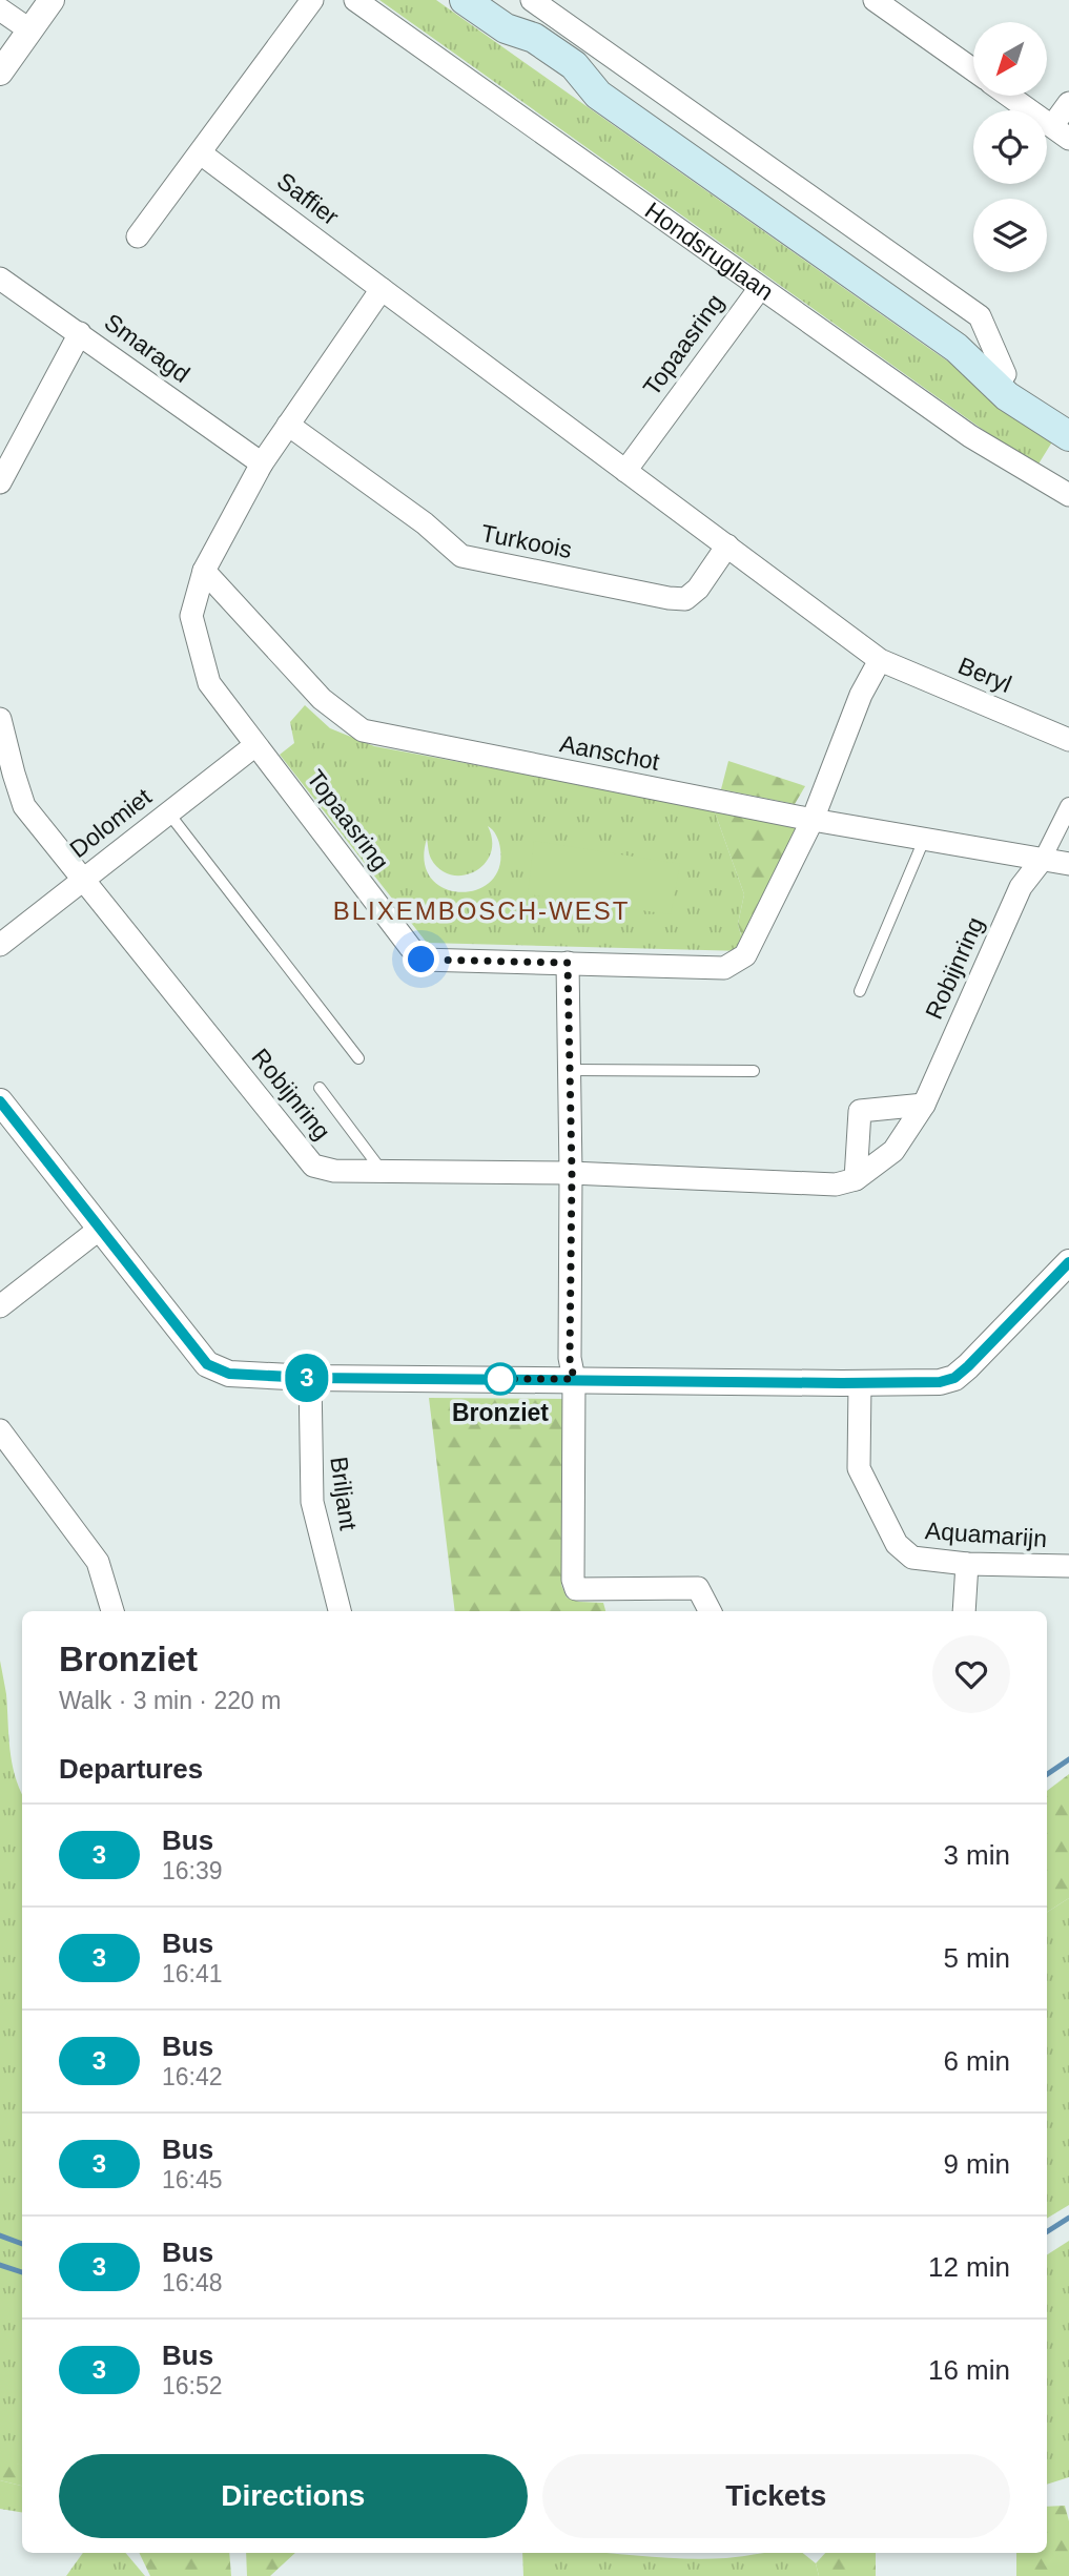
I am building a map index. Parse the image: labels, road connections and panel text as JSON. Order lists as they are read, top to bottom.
{
  "streets": {
    "street": [
      "Saffier",
      "Hondsruglaan",
      "Topaasring",
      "Smaragd",
      "Turkoois",
      "Beryl",
      "Aanschot",
      "Dolomiet",
      "Robijnring",
      "Briljant",
      "Aquamarijn"
    ]
  },
  "crossings": [
    ["Saffier", "Topaasring"],
    ["Hondsruglaan", "Topaasring"],
    ["Topaasring", "Smaragd"],
    ["Topaasring", "Turkoois"],
    ["Topaasring", "Beryl"],
    ["Topaasring", "Aanschot"],
    ["Topaasring", "Dolomiet"],
    ["Aanschot", "Robijnring"],
    ["Dolomiet", "Robijnring"]
  ],
  "districts": ["BLIXEMBOSCH-WEST"],
  "places": ["Bronziet"],
  "lines": ["bus line 3"],
  "north": "bottom left",
  "page": {
    "on_map": "3",
    "heading": [
      ["Bronziet", "Walk · 3 min · 220 m"],
      "Departures"
    ],
    "list": [
      {
        "mark": "3",
        "name": "Bus",
        "note": "16:39",
        "value": "3 min"
      },
      {
        "mark": "3",
        "name": "Bus",
        "note": "16:41",
        "value": "5 min"
      },
      {
        "mark": "3",
        "name": "Bus",
        "note": "16:42",
        "value": "6 min"
      },
      {
        "mark": "3",
        "name": "Bus",
        "note": "16:45",
        "value": "9 min"
      },
      {
        "mark": "3",
        "name": "Bus",
        "note": "16:48",
        "value": "12 min"
      },
      {
        "mark": "3",
        "name": "Bus",
        "note": "16:52",
        "value": "16 min"
      }
    ],
    "buttons": ["Directions", "Tickets"]
  }
}
